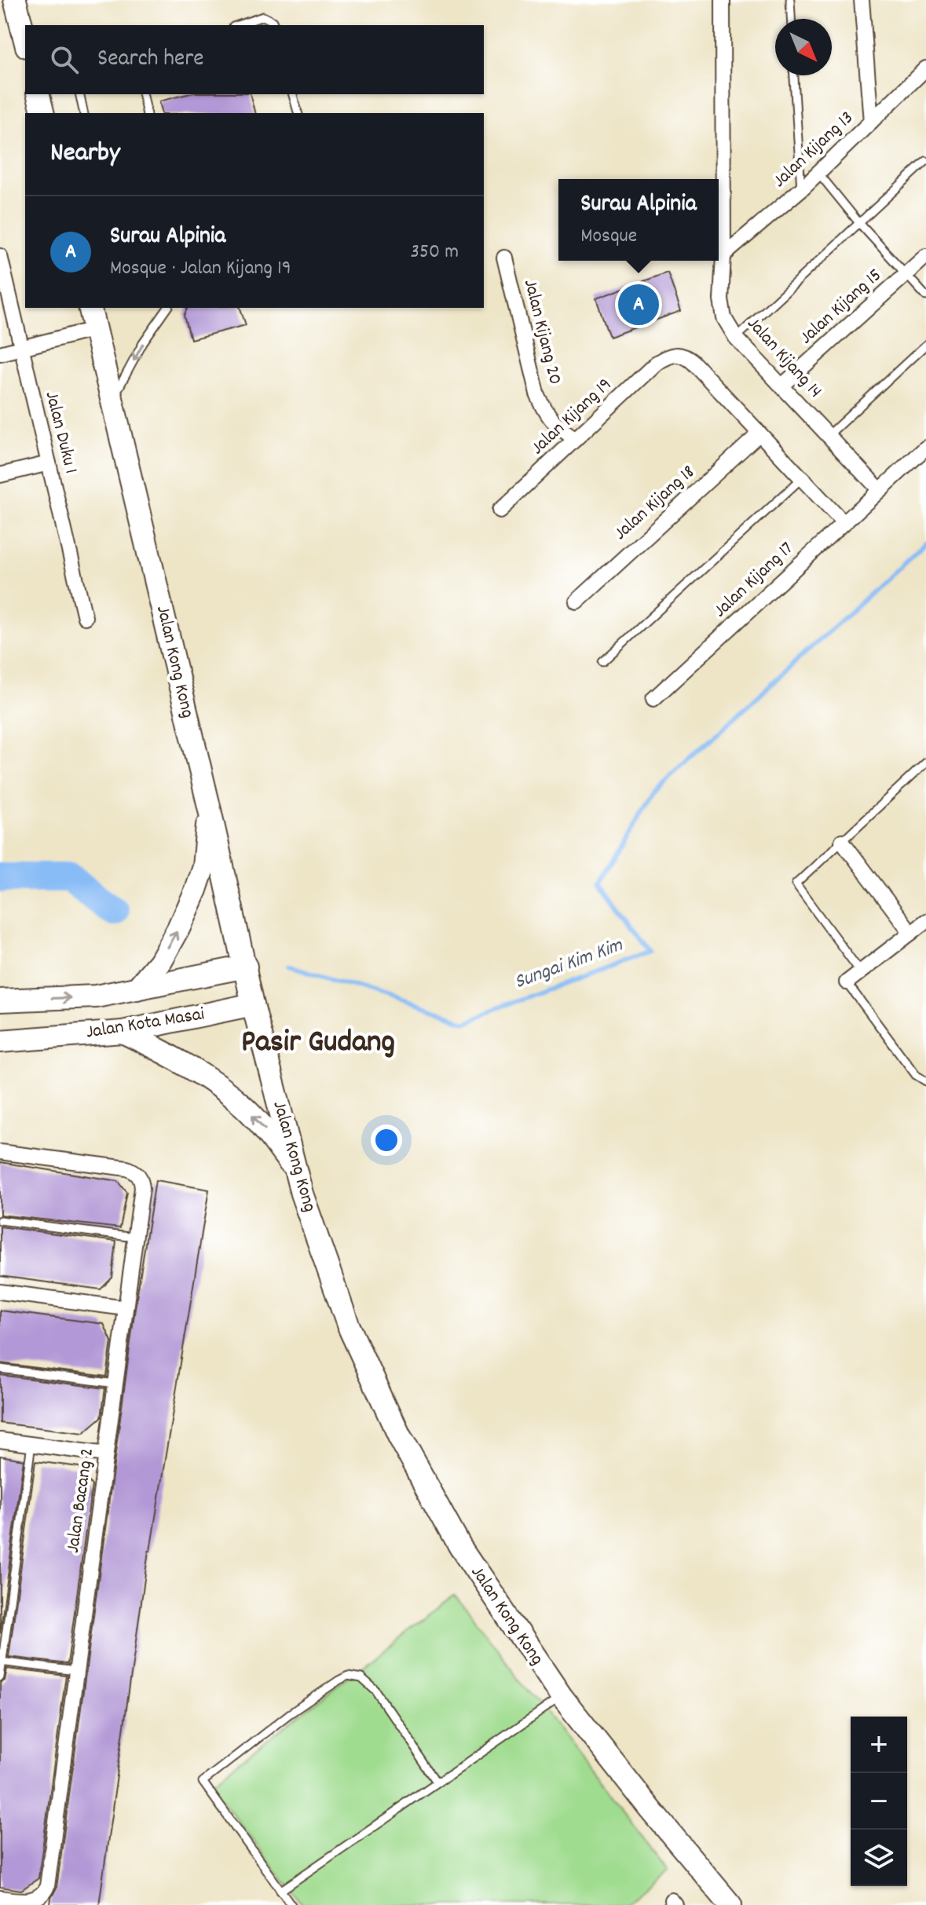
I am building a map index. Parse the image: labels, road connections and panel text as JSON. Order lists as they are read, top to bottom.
{
  "streets": {
    "main road": ["Jalan Kong Kong", "Jalan Kota Masai"],
    "street": [
      "Jalan Kijang 13",
      "Jalan Kijang 15",
      "Jalan Kijang 20",
      "Jalan Kijang 14",
      "Jalan Kijang 19",
      "Jalan Duku 1",
      "Jalan Kijang 18",
      "Jalan Kijang 17",
      "Jalan Bacang 2"
    ]
  },
  "crossings": [
    ["Jalan Kijang 13", "Jalan Kijang 14"],
    ["Jalan Kijang 15", "Jalan Kijang 14"],
    ["Jalan Kijang 20", "Jalan Kijang 19"],
    ["Jalan Kijang 14", "Jalan Kijang 17"],
    ["Jalan Kijang 19", "Jalan Kijang 18"],
    ["Jalan Kong Kong", "Jalan Kota Masai"]
  ],
  "districts": ["Pasir Gudang"],
  "water": ["Sungai Kim Kim"],
  "north": "bottom right",
  "page": {
    "search": "Search here",
    "heading": "Nearby",
    "popup": ["Surau Alpinia", "Mosque"],
    "list": [
      {
        "mark": "A",
        "name": "Surau Alpinia",
        "note": "Mosque · Jalan Kijang 19",
        "value": "350 m"
      }
    ],
    "pins": "A",
    "map_buttons": ["+", "−"]
  }
}
